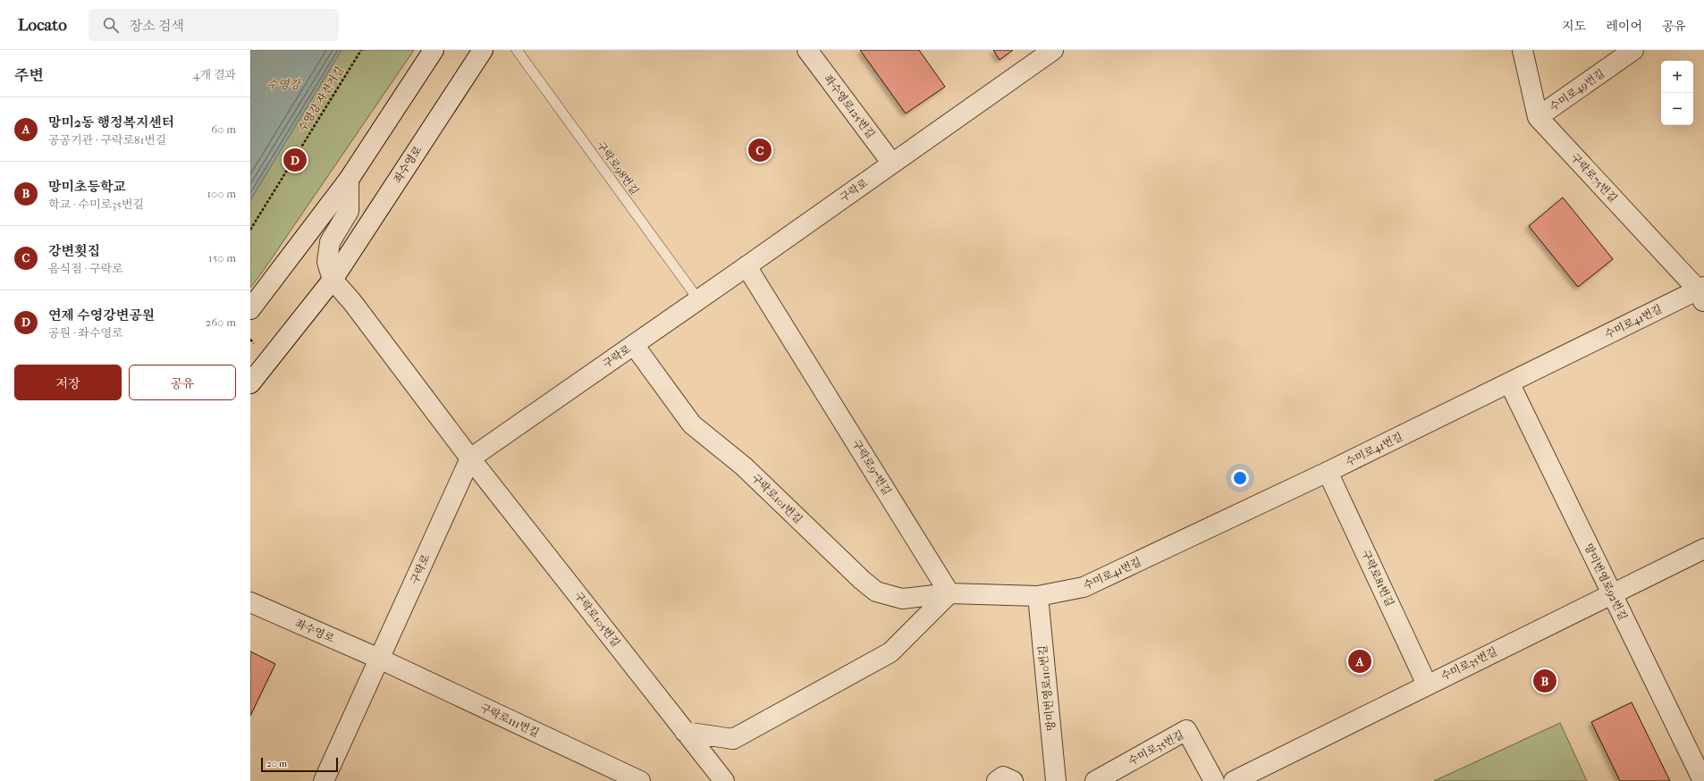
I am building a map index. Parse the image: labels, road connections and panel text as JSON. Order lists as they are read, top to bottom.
{
  "streets": {
    "street": [
      "수미로49번길",
      "좌수영로125번길",
      "좌수영로",
      "구락로75번길",
      "구락로",
      "수미로41번길",
      "구락로97번길",
      "구락로101번길",
      "구락로81번길",
      "망미번영로92번길",
      "구락로105번길",
      "수미로35번길",
      "망미번영로110번길",
      "구락로111번길"
    ],
    "lane": ["구락로98번길"],
    "path": ["수영강 자전거길"]
  },
  "crossings": [
    ["수미로49번길", "구락로75번길"],
    ["좌수영로125번길", "구락로"],
    ["좌수영로", "구락로"],
    ["좌수영로", "구락로111번길"],
    ["구락로98번길", "구락로"],
    ["구락로75번길", "수미로41번길"],
    ["구락로", "구락로97번길"],
    ["구락로", "구락로101번길"],
    ["구락로", "구락로105번길"],
    ["구락로", "구락로111번길"],
    ["수미로41번길", "구락로81번길"],
    ["수미로41번길", "망미번영로92번길"],
    ["수미로41번길", "망미번영로110번길"],
    ["구락로97번길", "구락로101번길"],
    ["구락로81번길", "수미로35번길"],
    ["망미번영로92번길", "수미로35번길"]
  ],
  "water": ["수영강"],
  "scale_bar": "20 m",
  "page": {
    "header": "Locato",
    "search": "장소 검색",
    "nav": ["지도", "레이어", "공유"],
    "heading": ["주변", "4개 결과"],
    "map_buttons": ["+", "−"],
    "list": [
      {
        "mark": "A",
        "name": "망미2동 행정복지센터",
        "note": "공공기관 · 구락로81번길",
        "value": "60 m"
      },
      {
        "mark": "B",
        "name": "망미초등학교",
        "note": "학교 · 수미로35번길",
        "value": "100 m"
      },
      {
        "mark": "C",
        "name": "강변횟집",
        "note": "음식점 · 구락로",
        "value": "150 m"
      },
      {
        "mark": "D",
        "name": "연제 수영강변공원",
        "note": "공원 · 좌수영로",
        "value": "260 m"
      }
    ],
    "pins": [
      "C",
      "D",
      "A",
      "B"
    ],
    "buttons": ["저장", "공유"],
    "scale": "20 m"
  }
}
